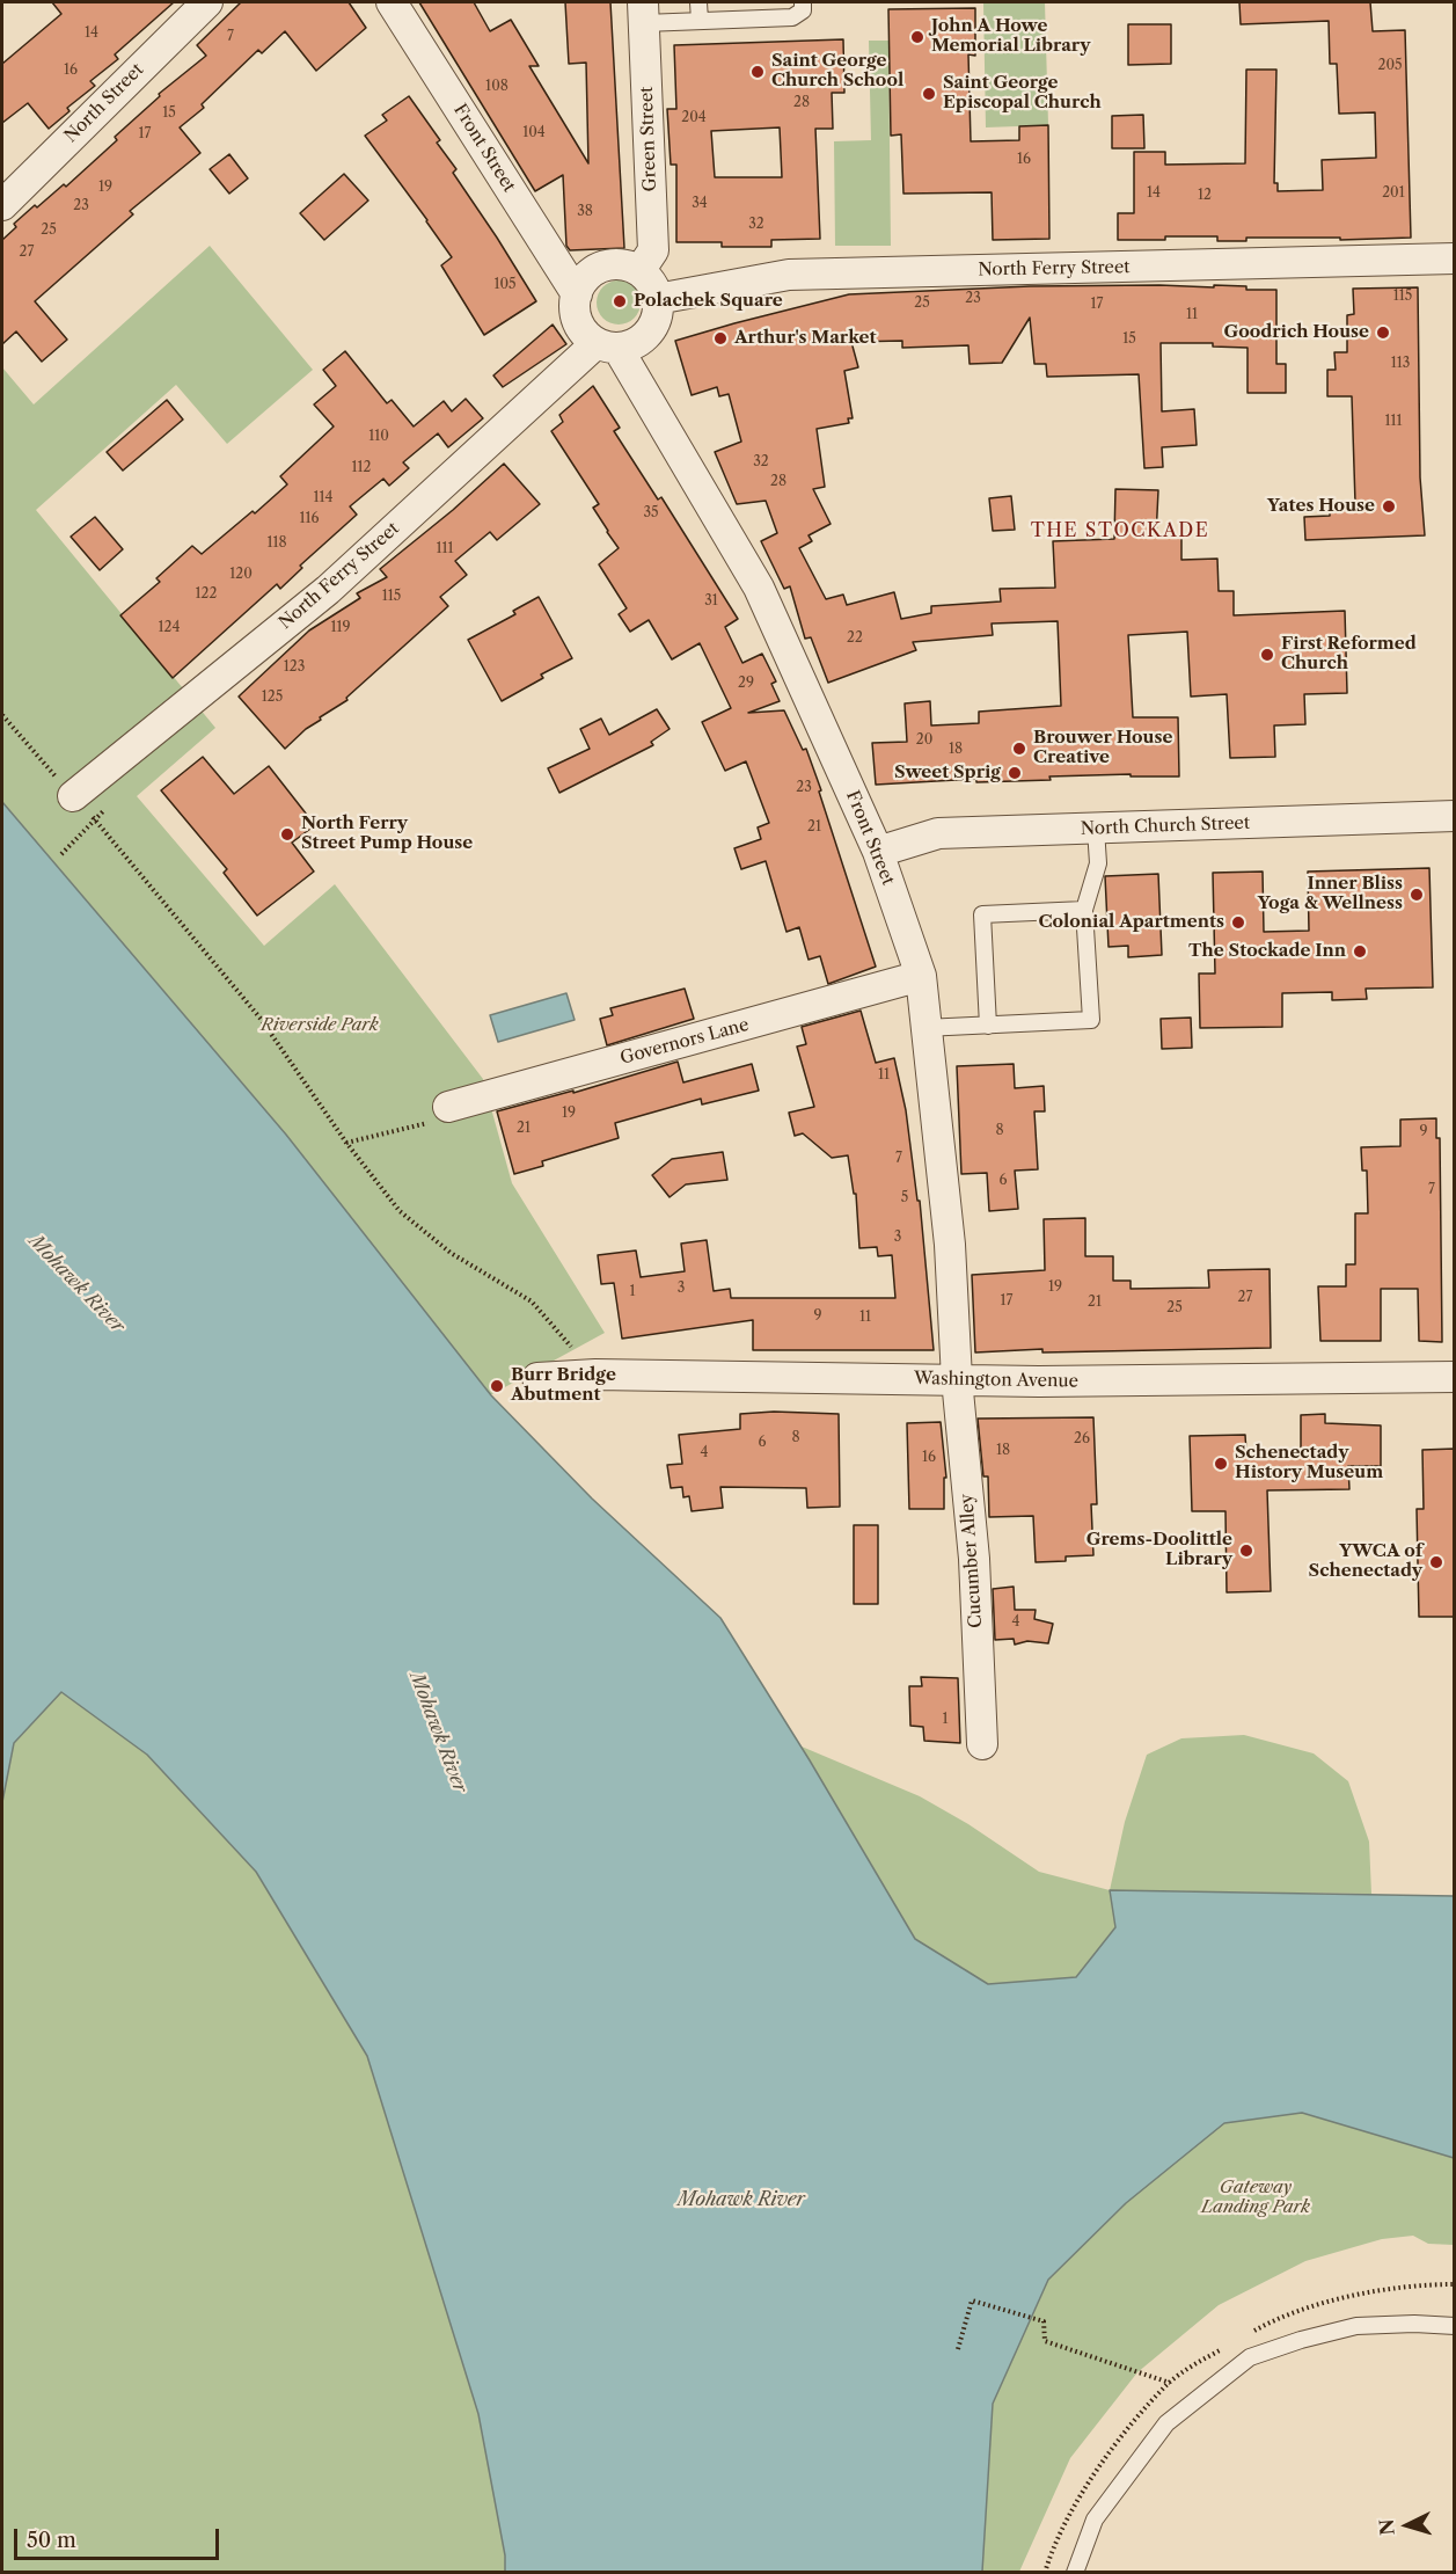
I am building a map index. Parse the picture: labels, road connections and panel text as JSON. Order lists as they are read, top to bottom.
{
  "streets": {
    "street": [
      "North Street",
      "Green Street",
      "Front Street",
      "North Ferry Street",
      "North Church Street",
      "Governors Lane",
      "Washington Avenue",
      "Cucumber Alley"
    ]
  },
  "crossings": [
    ["Green Street", "Front Street"],
    ["Green Street", "North Ferry Street"],
    ["Front Street", "North Ferry Street"],
    ["Front Street", "North Church Street"],
    ["Front Street", "Governors Lane"],
    ["Front Street", "Washington Avenue"],
    ["Front Street", "Cucumber Alley"],
    ["Washington Avenue", "Cucumber Alley"]
  ],
  "districts": ["THE STOCKADE"],
  "water": ["Mohawk River"],
  "parks": ["Riverside Park", "Gateway Landing Park"],
  "places": [
    "John A Howe Memorial Library",
    "Saint George Church School",
    "Saint George Episcopal Church",
    "Polachek Square",
    "Goodrich House",
    "Arthur's Market",
    "Yates House",
    "First Reformed Church",
    "Brouwer House Creative",
    "Sweet Sprig",
    "North Ferry Street Pump House",
    "Inner Bliss Yoga & Wellness",
    "Colonial Apartments",
    "The Stockade Inn",
    "Burr Bridge Abutment",
    "Schenectady History Museum",
    "Grems-Doolittle Library",
    "YWCA of Schenectady"
  ],
  "house_numbers": [
    "14",
    "7",
    "205",
    "16",
    "108",
    "28",
    "15",
    "204",
    "104",
    "17",
    "16",
    "19",
    "14",
    "201",
    "12",
    "34",
    "23",
    "38",
    "32",
    "25",
    "27",
    "105",
    "115",
    "23",
    "25",
    "17",
    "11",
    "15",
    "113",
    "111",
    "110",
    "32",
    "112",
    "28",
    "114",
    "35",
    "116",
    "118",
    "111",
    "120",
    "122",
    "115",
    "31",
    "124",
    "119",
    "22",
    "123",
    "29",
    "125",
    "20",
    "18",
    "23",
    "21",
    "11",
    "19",
    "21",
    "8",
    "9",
    "7",
    "6",
    "7",
    "5",
    "3",
    "19",
    "3",
    "1",
    "27",
    "17",
    "21",
    "25",
    "9",
    "11",
    "8",
    "26",
    "6",
    "18",
    "4",
    "16",
    "4",
    "1"
  ],
  "scale_bar": "50 m",
  "north": "left"
}
